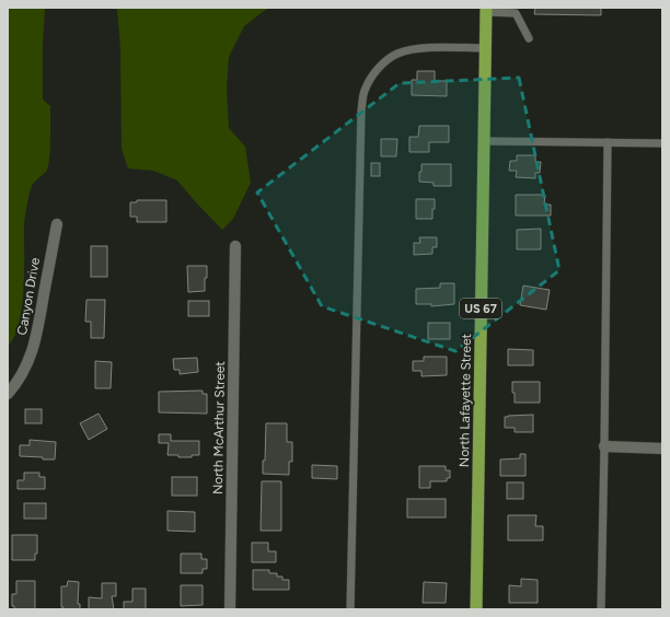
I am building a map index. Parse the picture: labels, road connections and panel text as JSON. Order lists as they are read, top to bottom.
{
  "streets": {
    "highway": ["US 67", "North Lafayette Street"],
    "street": ["Canyon Drive", "North McArthur Street"]
  }
}
